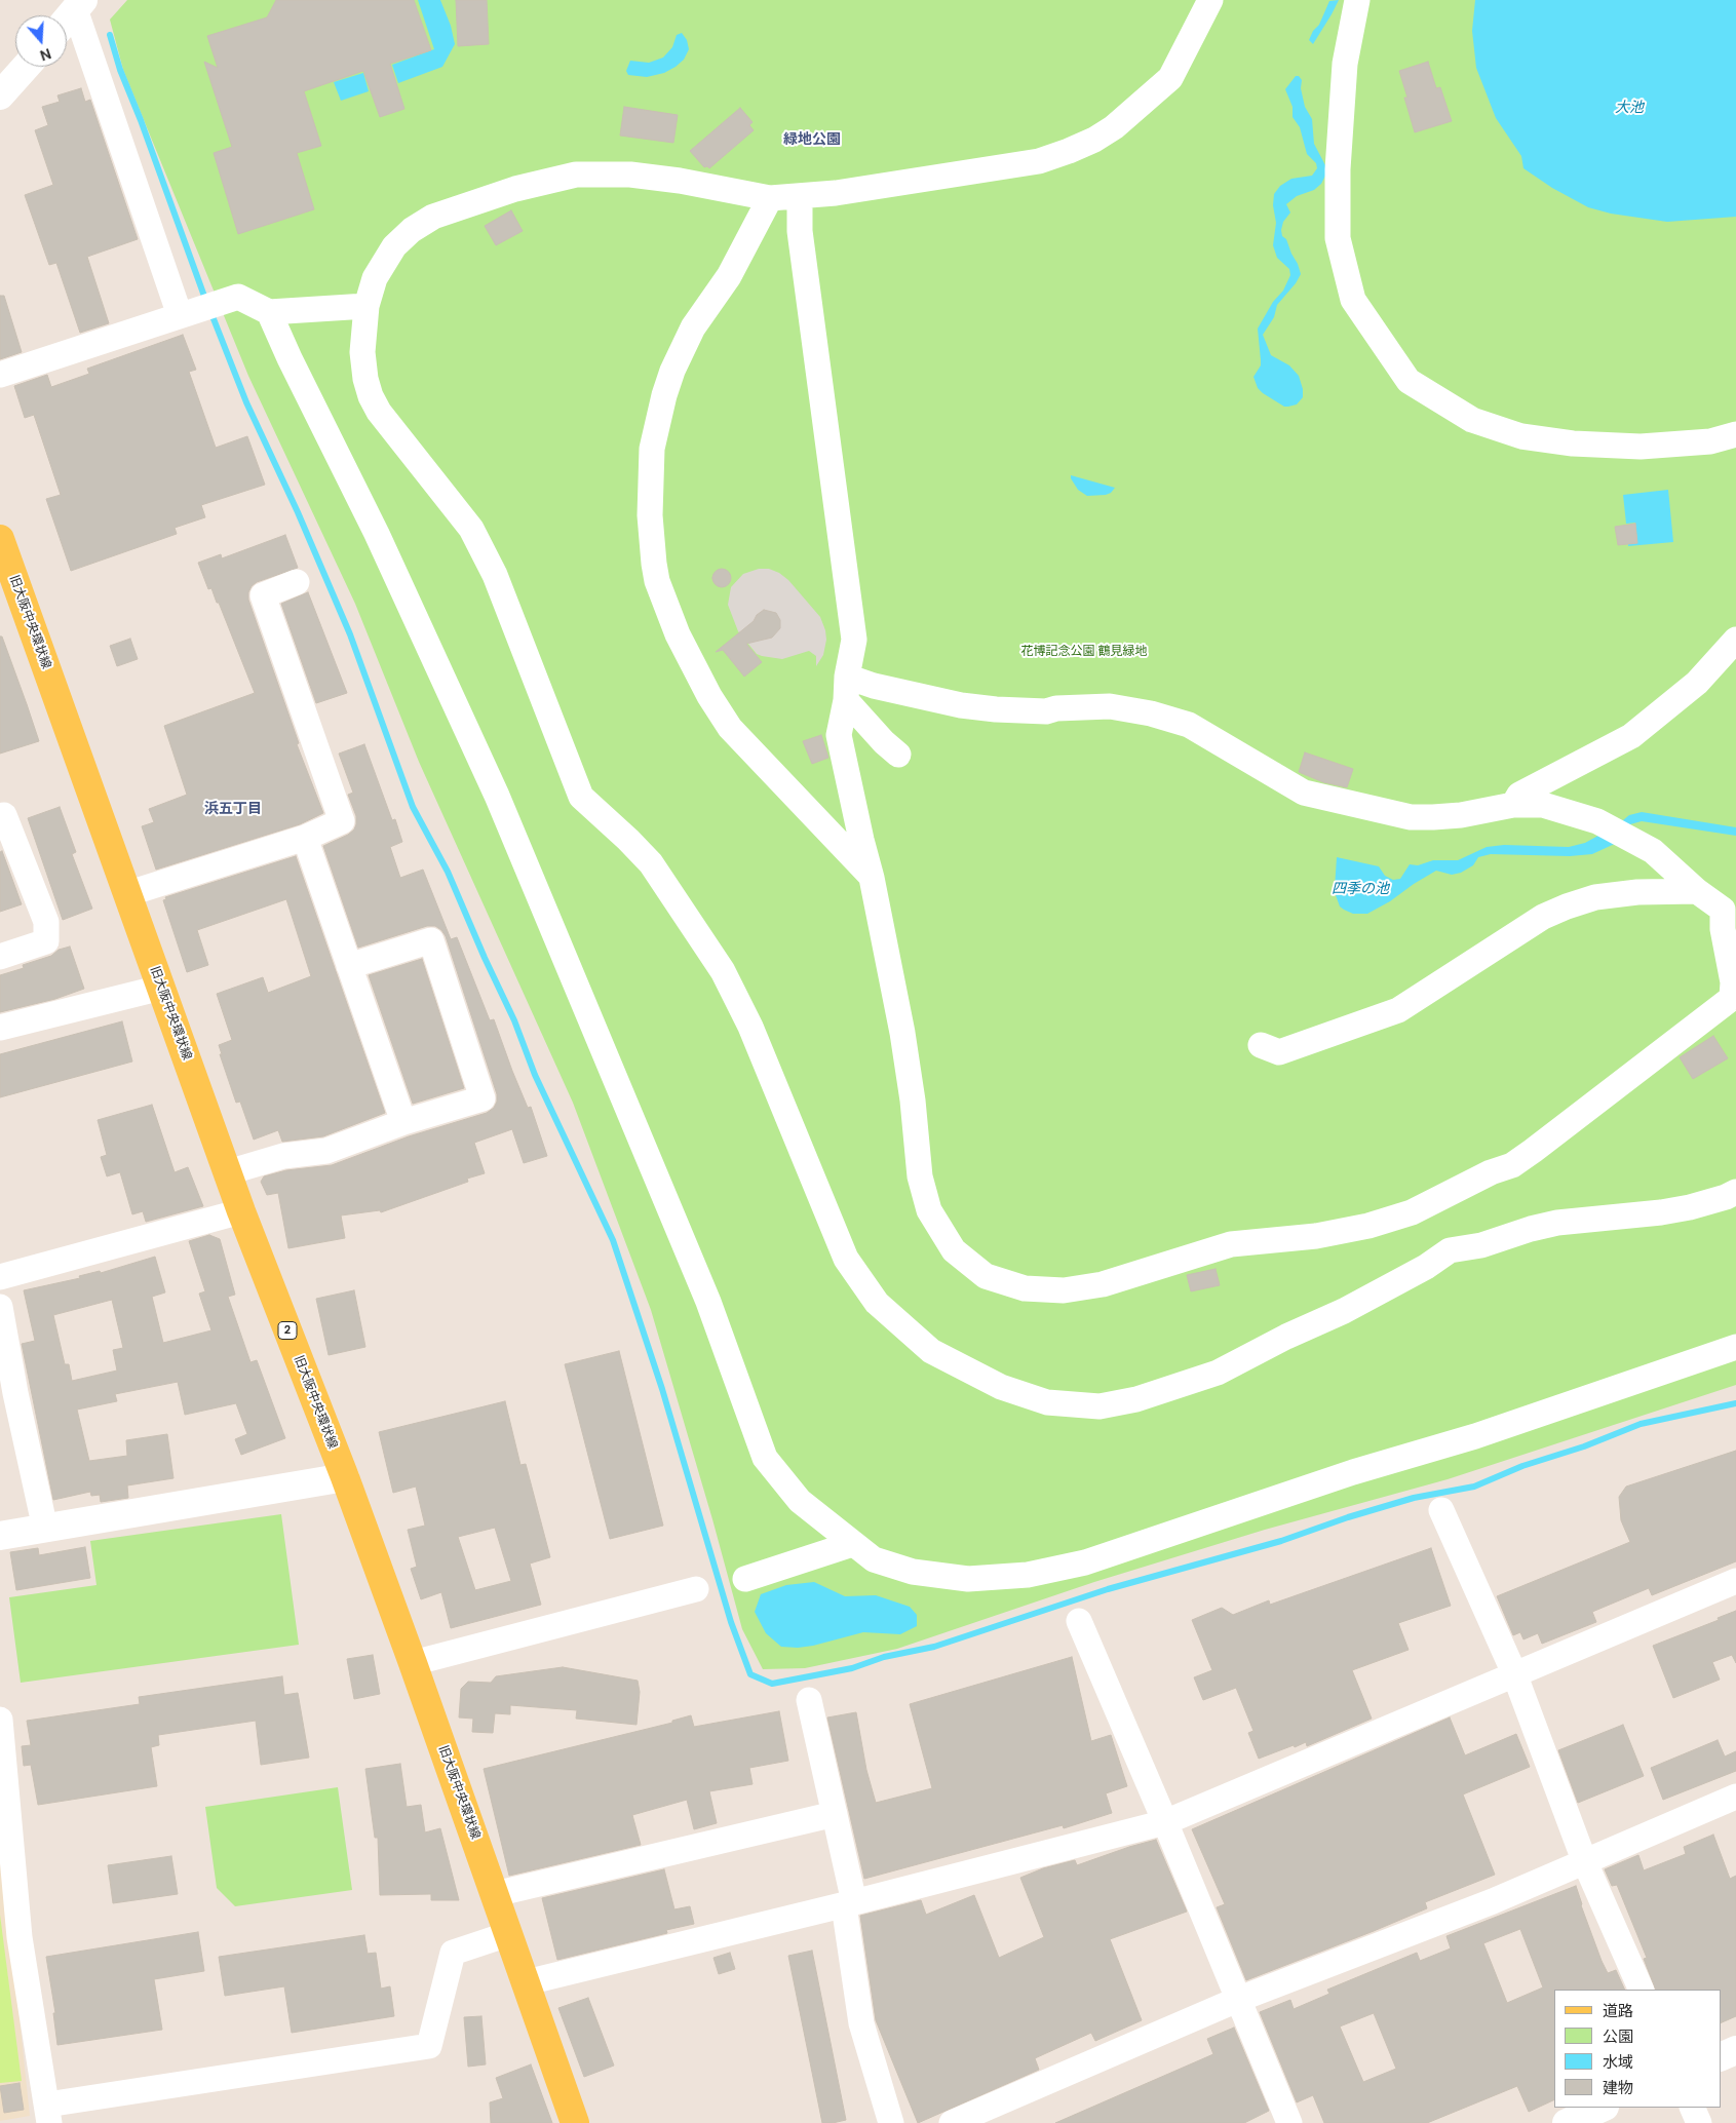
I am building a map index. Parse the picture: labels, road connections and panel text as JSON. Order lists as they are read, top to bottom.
{
  "streets": {
    "main road": ["旧大阪中央環状線", "2"]
  },
  "districts": ["緑地公園", "浜五丁目"],
  "water": ["大池", "四季の池"],
  "parks": ["花博記念公園 鶴見緑地"],
  "legend": [
    "道路",
    "公園",
    "水域",
    "建物"
  ],
  "north": "bottom"
}
